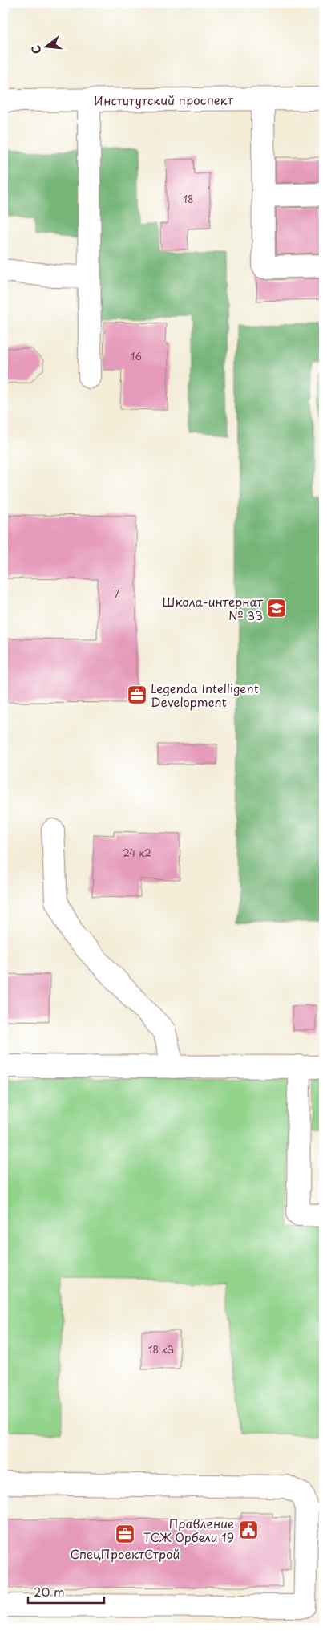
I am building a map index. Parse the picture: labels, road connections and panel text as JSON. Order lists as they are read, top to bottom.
{
  "streets": {
    "street": ["Институтский проспект"]
  },
  "places": {
    "school or university": ["Школа-интернат № 33"],
    "office": ["Legenda Intelligent Development", "СпецПроектСтрой"],
    "public building": ["Правление ТСЖ Орбели 19"]
  },
  "house_numbers": [
    "18",
    "16",
    "7",
    "24 к2",
    "18 к3"
  ],
  "scale_bar": "20 m",
  "north": "left"
}
